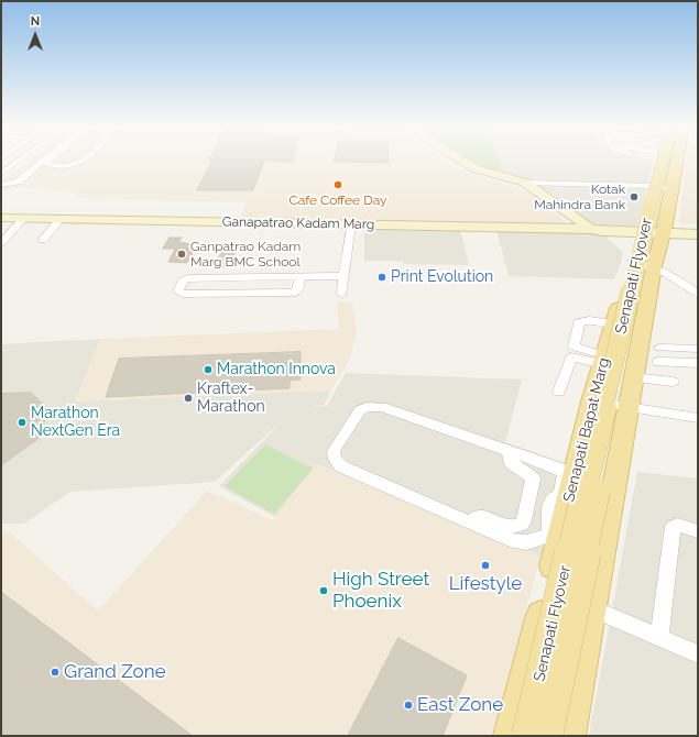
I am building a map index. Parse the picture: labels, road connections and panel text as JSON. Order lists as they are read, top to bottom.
{
  "streets": {
    "main road": ["Ganapatrao Kadam Marg", "Senapati Flyover", "Senapati Bapat Marg"]
  },
  "crossings": [
    ["Ganapatrao Kadam Marg", "Senapati Bapat Marg"]
  ],
  "places": [
    "Cafe Coffee Day",
    "Kotak Mahindra Bank",
    "Ganpatrao Kadam Marg BMC School",
    "Print Evolution",
    "Marathon Innova",
    "Kraftex- Marathon",
    "Marathon NextGen Era",
    "Lifestyle",
    "High Street Phoenix",
    "Grand Zone",
    "East Zone"
  ],
  "north": "top"
}
